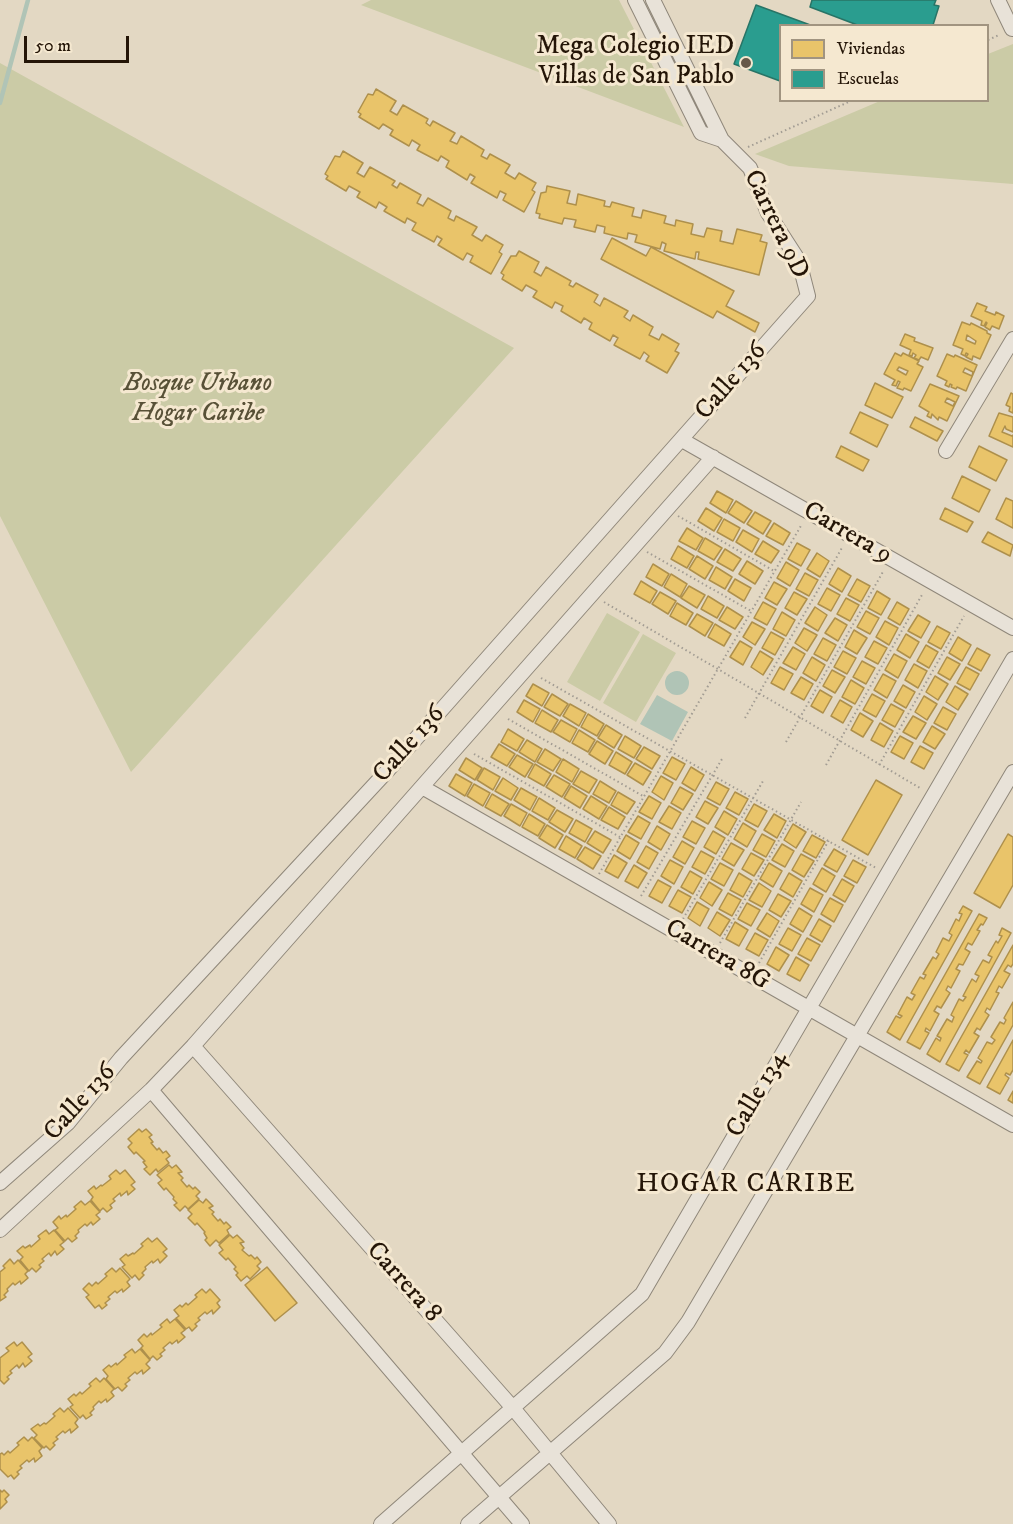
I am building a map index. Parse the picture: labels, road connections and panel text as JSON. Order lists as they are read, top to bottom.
{
  "streets": {
    "street": [
      "Carrera 9D",
      "Calle 136",
      "Carrera 9",
      "Carrera 8G",
      "Calle 134",
      "Carrera 8"
    ]
  },
  "crossings": [
    ["Carrera 9D", "Calle 136"],
    ["Calle 136", "Carrera 9"],
    ["Calle 136", "Carrera 8G"],
    ["Calle 136", "Carrera 8"],
    ["Carrera 8G", "Calle 134"],
    ["Calle 134", "Carrera 8"]
  ],
  "districts": ["HOGAR CARIBE"],
  "parks": ["Bosque Urbano Hogar Caribe"],
  "places": ["Mega Colegio IED Villas de San Pablo"],
  "legend": ["Viviendas", "Escuelas"],
  "scale_bar": "50 m"
}
